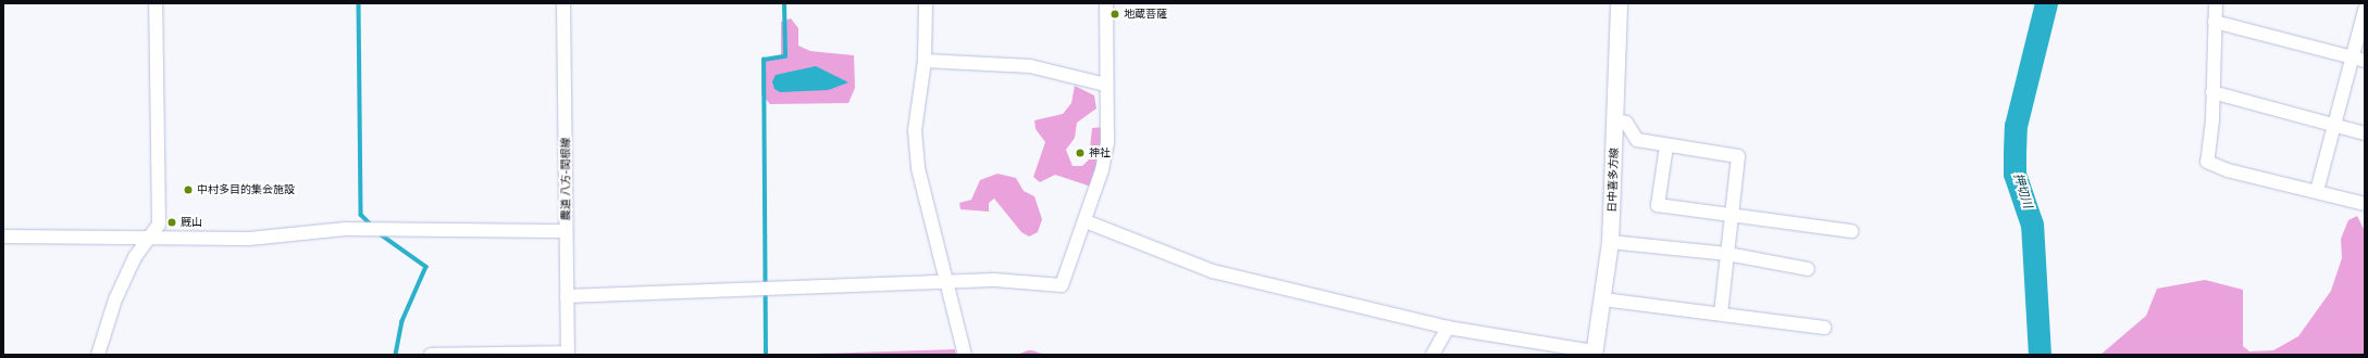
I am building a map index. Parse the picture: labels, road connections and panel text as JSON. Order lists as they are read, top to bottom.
{
  "streets": {
    "main road": ["日中喜多方線"],
    "street": ["農道 八方-関根線"]
  },
  "water": ["押切川"],
  "places": [
    "地蔵菩薩",
    "神社",
    "中村多目的集会施設",
    "厩山"
  ]
}
